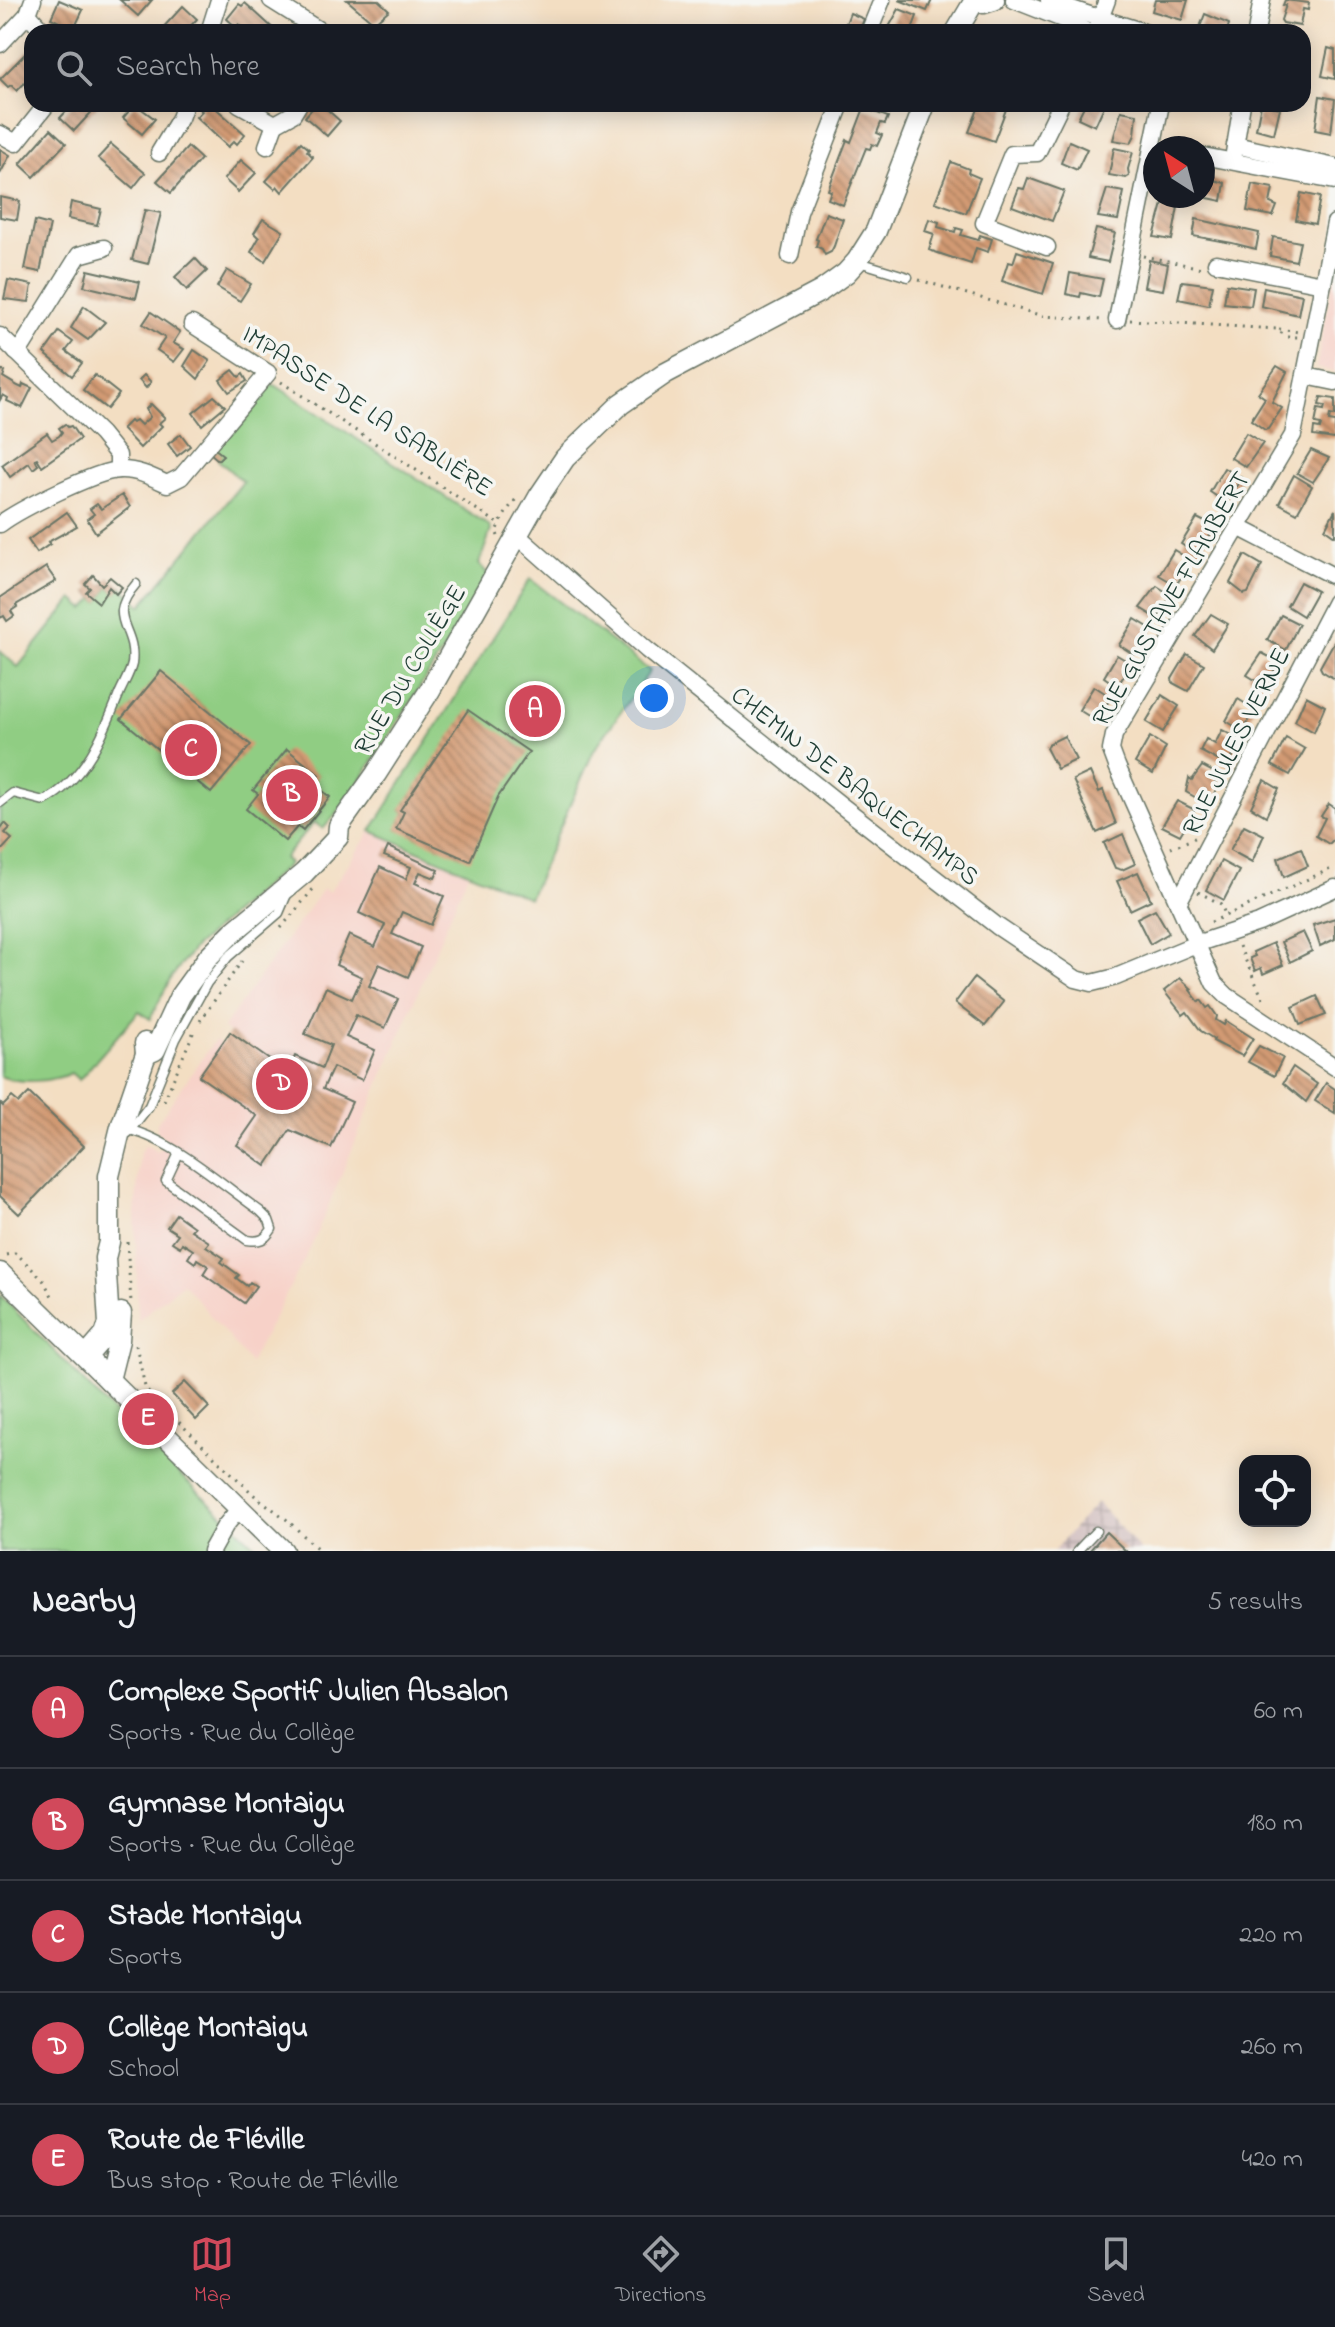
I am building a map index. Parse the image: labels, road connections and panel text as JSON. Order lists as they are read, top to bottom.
{
  "streets": {
    "street": [
      "IMPASSE DE LA SABLIÈRE",
      "RUE GUSTAVE FLAUBERT",
      "RUE DU COLLÈGE",
      "RUE JULES VERNE",
      "CHEMIN DE BAQUECHAMPS"
    ]
  },
  "crossings": [
    ["IMPASSE DE LA SABLIÈRE", "RUE DU COLLÈGE"],
    ["IMPASSE DE LA SABLIÈRE", "CHEMIN DE BAQUECHAMPS"],
    ["RUE GUSTAVE FLAUBERT", "RUE JULES VERNE"],
    ["RUE GUSTAVE FLAUBERT", "CHEMIN DE BAQUECHAMPS"],
    ["RUE DU COLLÈGE", "CHEMIN DE BAQUECHAMPS"]
  ],
  "north": "top left",
  "page": {
    "search": "Search here",
    "pins": [
      "A",
      "C",
      "B",
      "D",
      "E"
    ],
    "heading": ["Nearby", "5 results"],
    "list": [
      {
        "mark": "A",
        "name": "Complexe Sportif Julien Absalon",
        "note": "Sports · Rue du Collège",
        "value": "60 m"
      },
      {
        "mark": "B",
        "name": "Gymnase Montaigu",
        "note": "Sports · Rue du Collège",
        "value": "180 m"
      },
      {
        "mark": "C",
        "name": "Stade Montaigu",
        "note": "Sports",
        "value": "220 m"
      },
      {
        "mark": "D",
        "name": "Collège Montaigu",
        "note": "School",
        "value": "260 m"
      },
      {
        "mark": "E",
        "name": "Route de Fléville",
        "note": "Bus stop · Route de Fléville",
        "value": "420 m"
      }
    ],
    "nav": ["Map", "Directions", "Saved"]
  }
}
